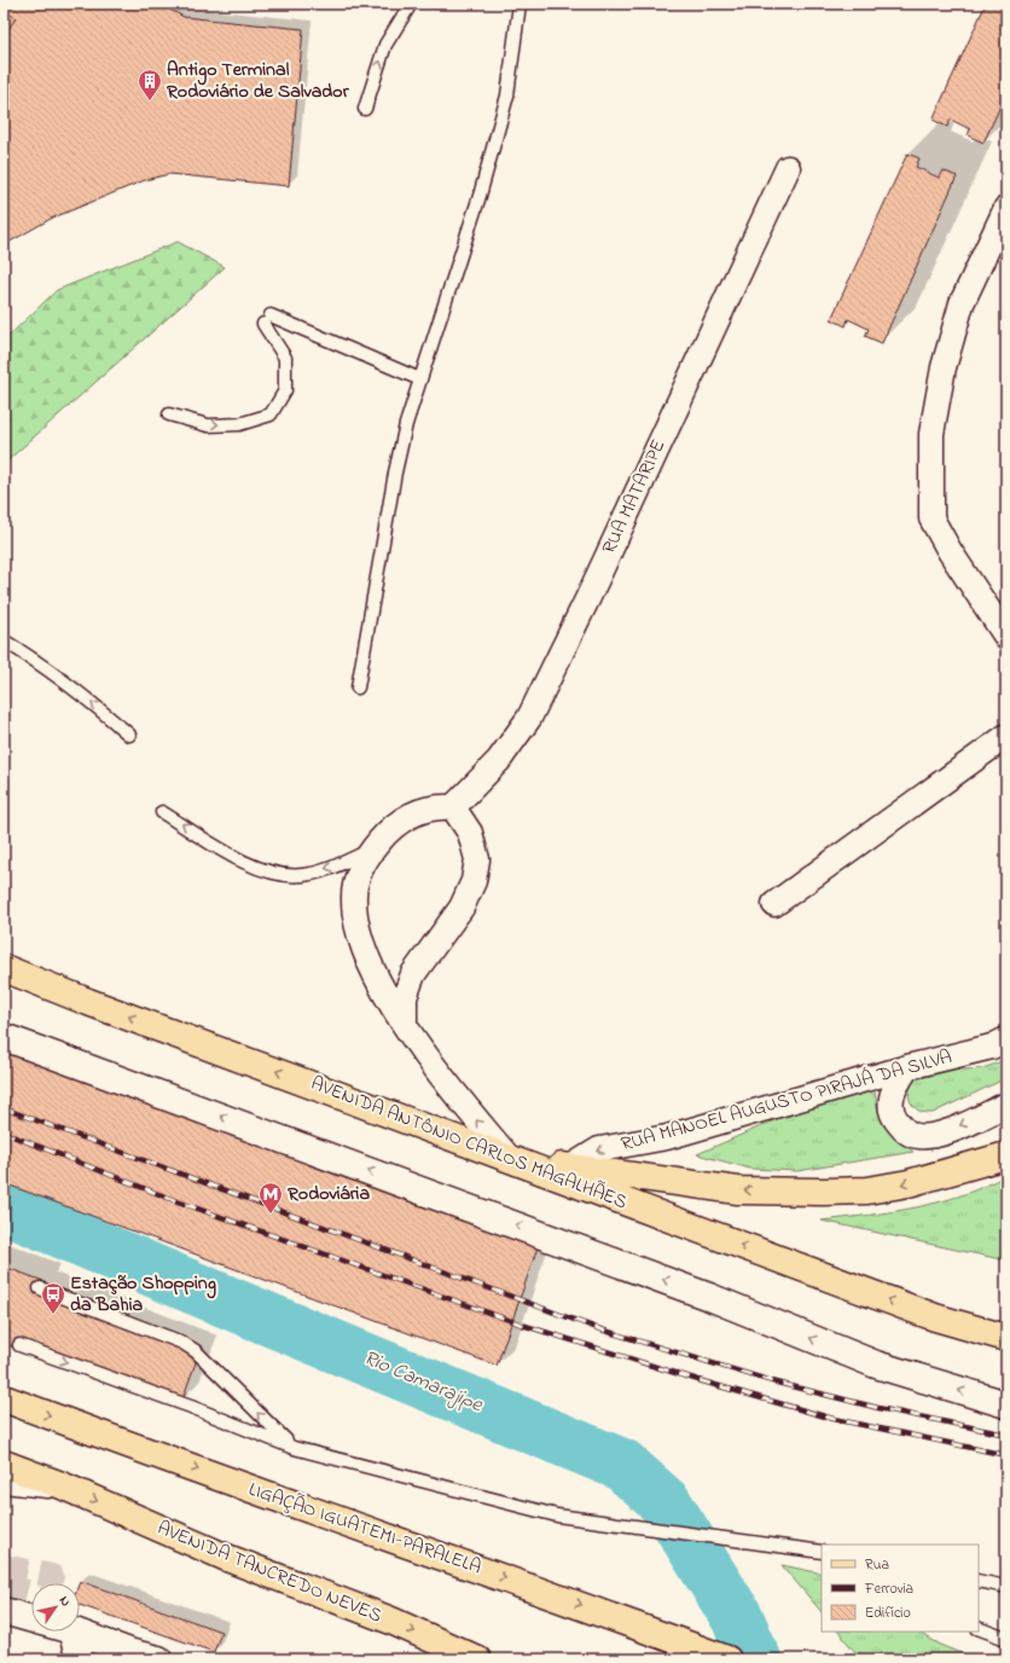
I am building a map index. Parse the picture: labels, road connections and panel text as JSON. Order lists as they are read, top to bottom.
{
  "streets": {
    "main road": ["AVENIDA ANTÔNIO CARLOS MAGALHÃES", "LIGAÇÃO IGUATEMI-PARALELA", "AVENIDA TANCREDO NEVES"],
    "street": ["RUA MATARIPE", "RUA MANOEL AUGUSTO PIRAJÁ DA SILVA"]
  },
  "one_way": ["RUA MANOEL AUGUSTO PIRAJÁ DA SILVA", "LIGAÇÃO IGUATEMI-PARALELA", "AVENIDA TANCREDO NEVES"],
  "water": ["Rio Camarajipe"],
  "places": {
    "building": ["Antigo Terminal Rodoviário de Salvador"],
    "metro station": ["Rodoviária"],
    "bus stop": ["Estação Shopping da Bahia"]
  },
  "legend": ["Rua", "Ferrovia", "Edifício"],
  "north": "top right"
}
